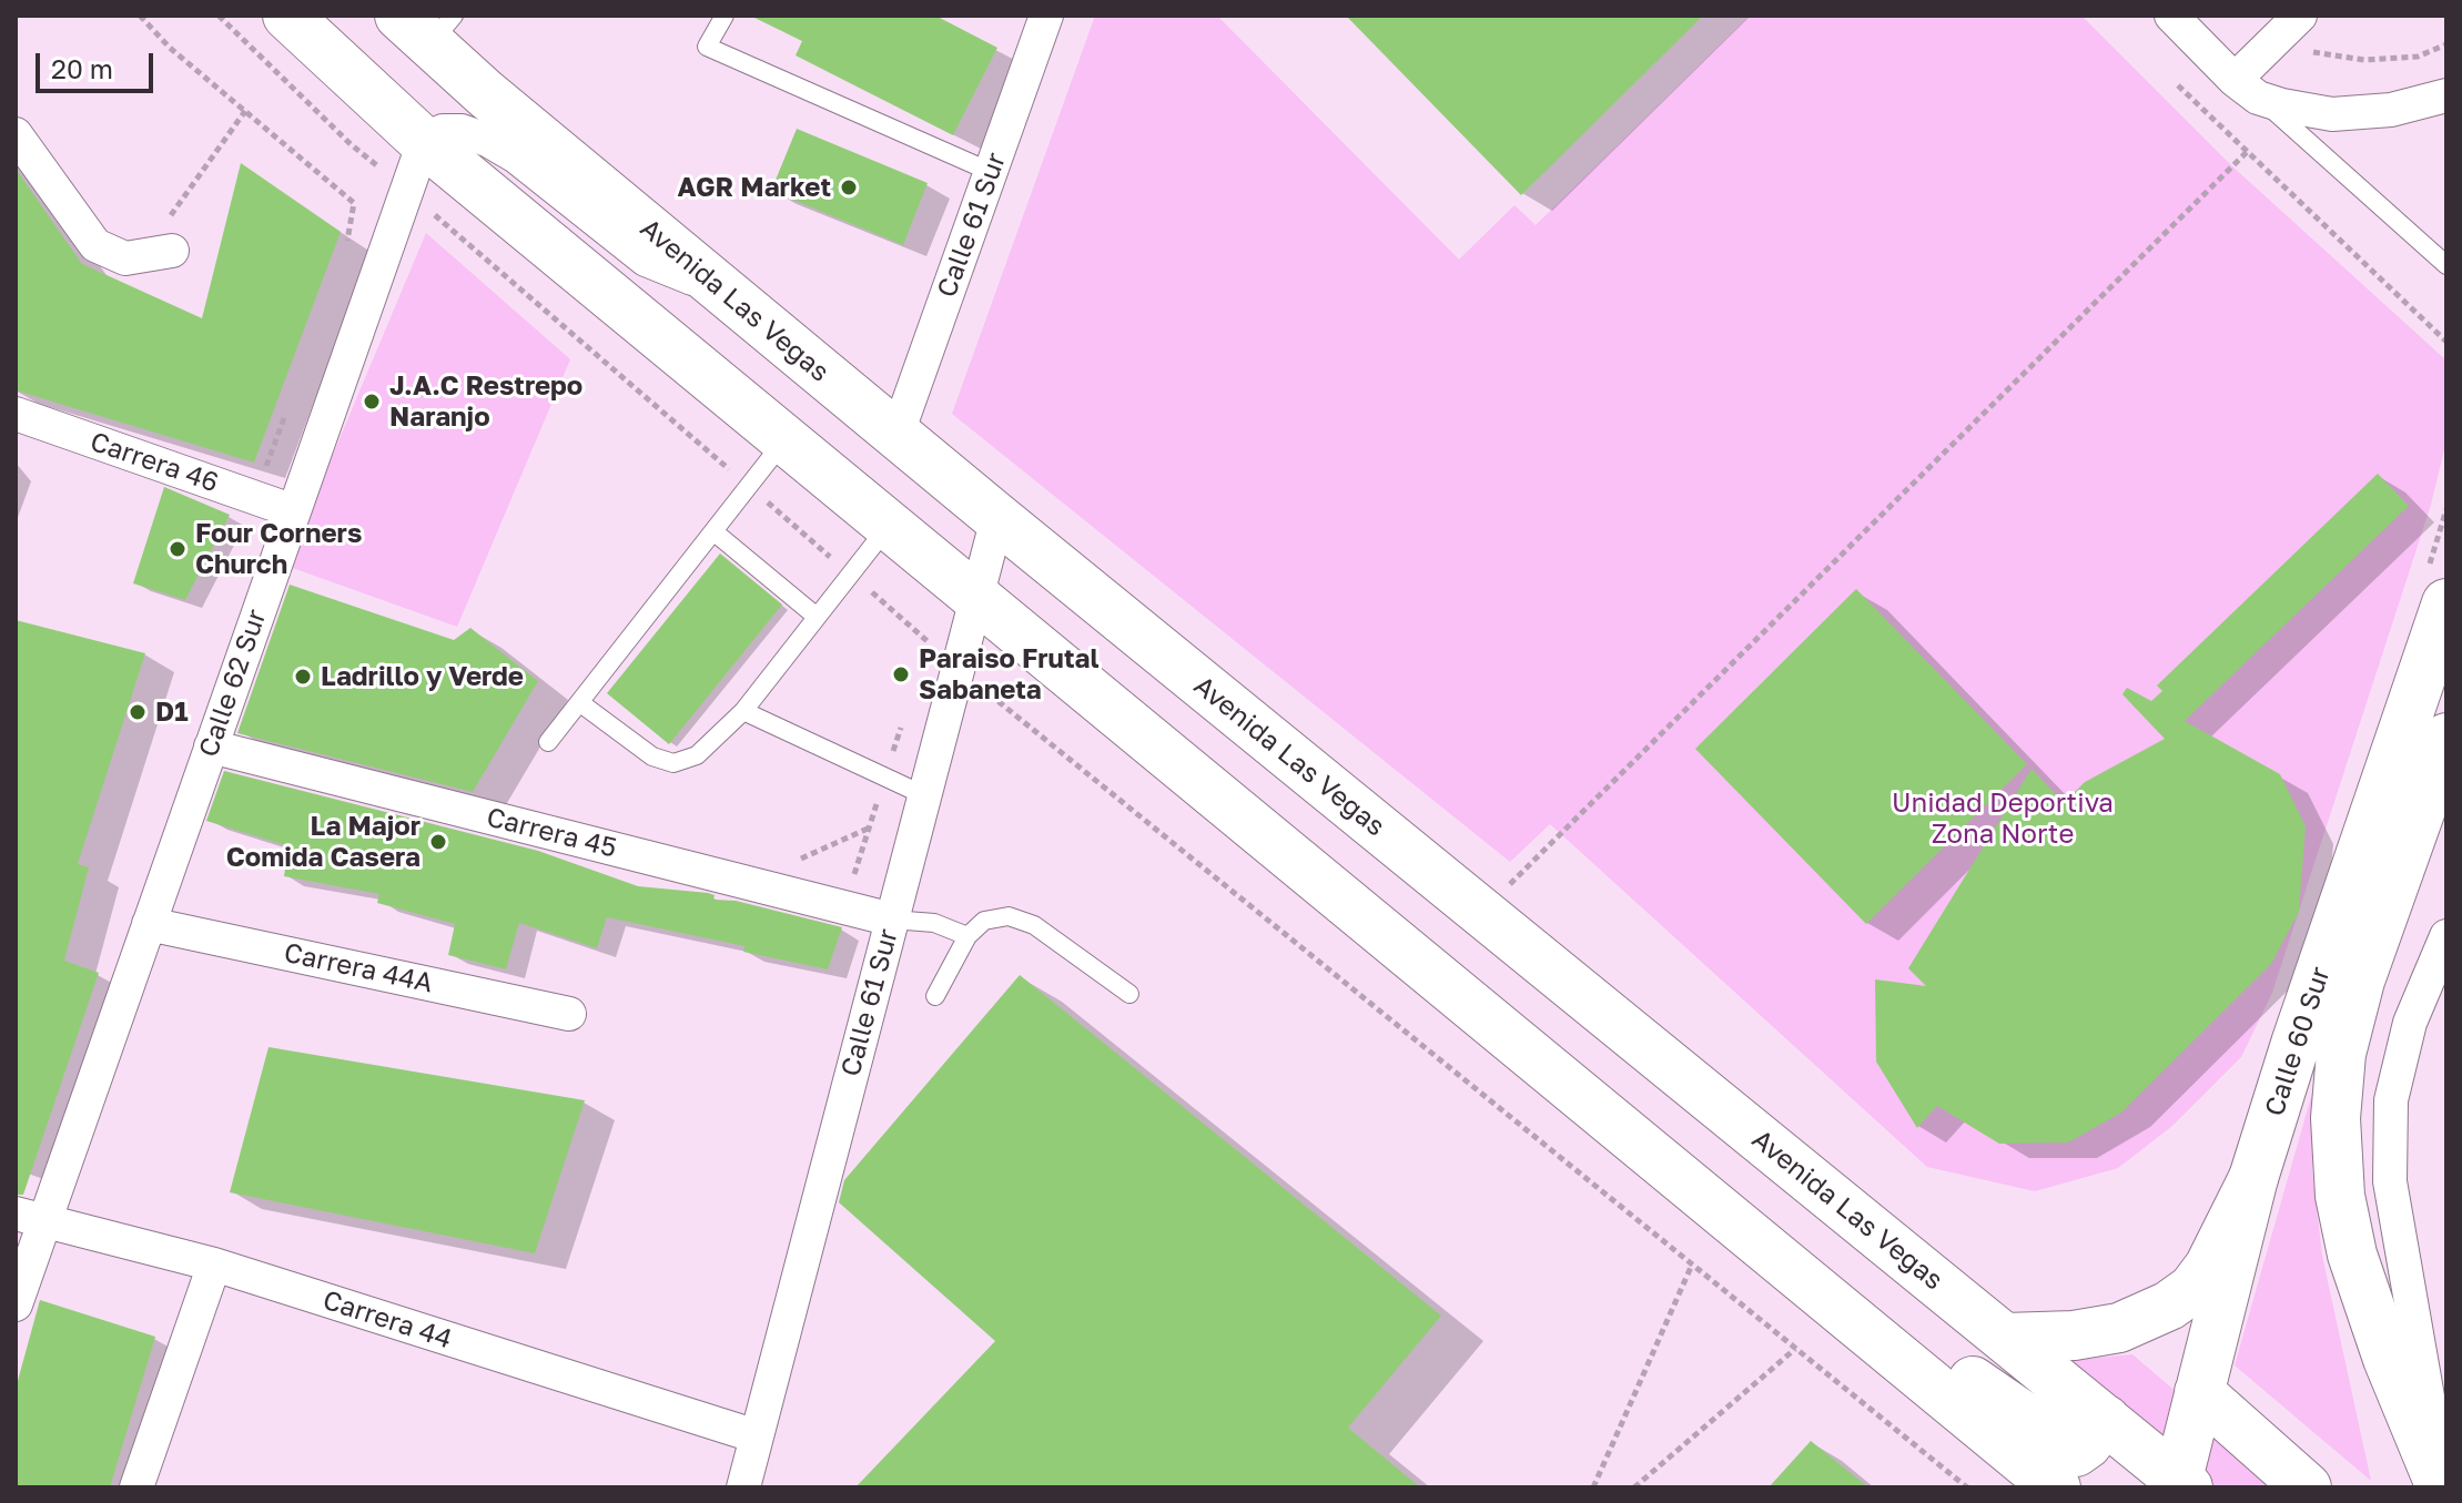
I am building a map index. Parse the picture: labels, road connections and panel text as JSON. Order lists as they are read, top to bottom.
{
  "streets": {
    "main road": ["Avenida Las Vegas", "Calle 60 Sur"],
    "street": [
      "Calle 61 Sur",
      "Carrera 46",
      "Calle 62 Sur",
      "Carrera 45",
      "Carrera 44A",
      "Carrera 44"
    ]
  },
  "crossings": [
    ["Calle 61 Sur", "Avenida Las Vegas"],
    ["Calle 61 Sur", "Carrera 45"],
    ["Calle 61 Sur", "Carrera 44"],
    ["Avenida Las Vegas", "Calle 60 Sur"],
    ["Carrera 46", "Calle 62 Sur"],
    ["Calle 62 Sur", "Carrera 45"],
    ["Calle 62 Sur", "Carrera 44A"],
    ["Calle 62 Sur", "Carrera 44"]
  ],
  "parks": ["Unidad Deportiva Zona Norte"],
  "places": [
    "AGR Market",
    "J.A.C Restrepo Naranjo",
    "Four Corners Church",
    "Paraiso Frutal Sabaneta",
    "Ladrillo y Verde",
    "D1",
    "La Major Comida Casera"
  ],
  "scale_bar": "20 m"
}
